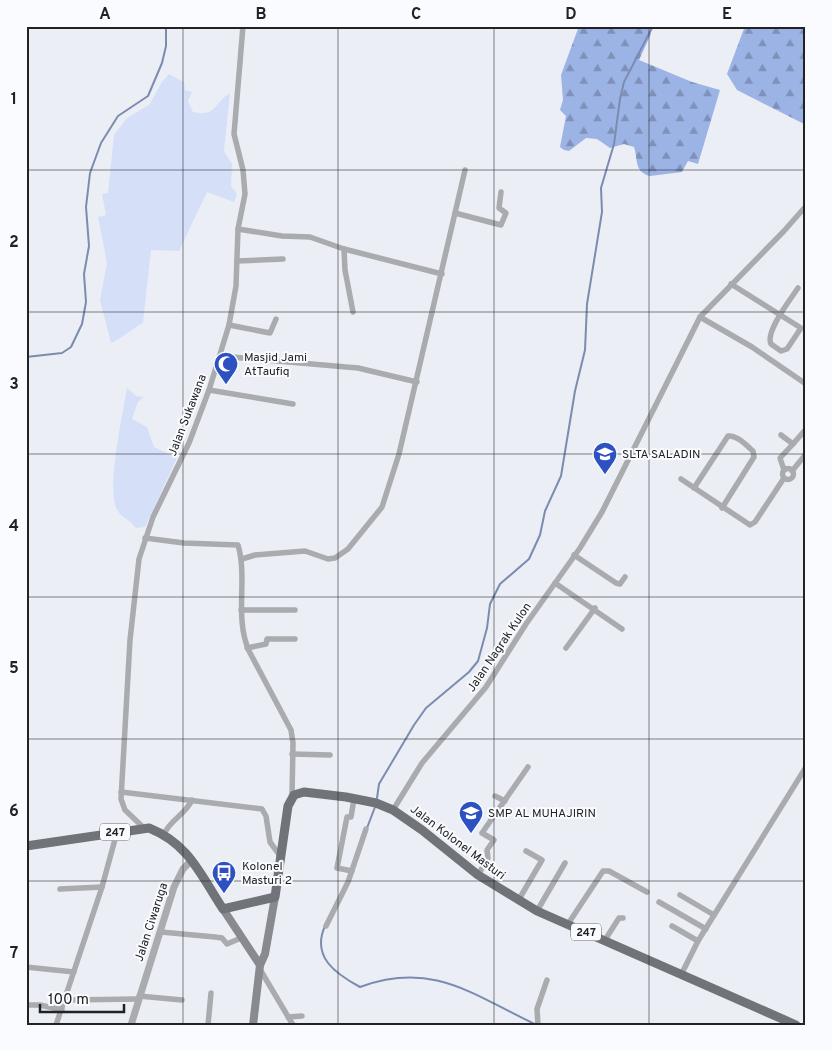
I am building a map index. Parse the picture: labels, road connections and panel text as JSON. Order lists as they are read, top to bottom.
{
  "streets": {
    "main road": ["247", "Jalan Kolonel Masturi"],
    "street": ["Jalan Sukawana", "Jalan Nagrak Kulon", "Jalan Ciwaruga"]
  },
  "crossings": [
    ["Jalan Sukawana", "247"],
    ["Jalan Nagrak Kulon", "Jalan Kolonel Masturi"],
    ["247", "Jalan Ciwaruga"]
  ],
  "places": {
    "mosque": ["Masjid Jami AtTaufiq"],
    "school or university": ["SLTA SALADIN", "SMP AL MUHAJIRIN"],
    "bus stop": ["Kolonel Masturi 2"]
  },
  "scale_bar": "100 m",
  "grid": {
    "columns": [
      "A",
      "B",
      "C",
      "D",
      "E"
    ],
    "rows": [
      "1",
      "2",
      "3",
      "4",
      "5",
      "6",
      "7"
    ]
  }
}
